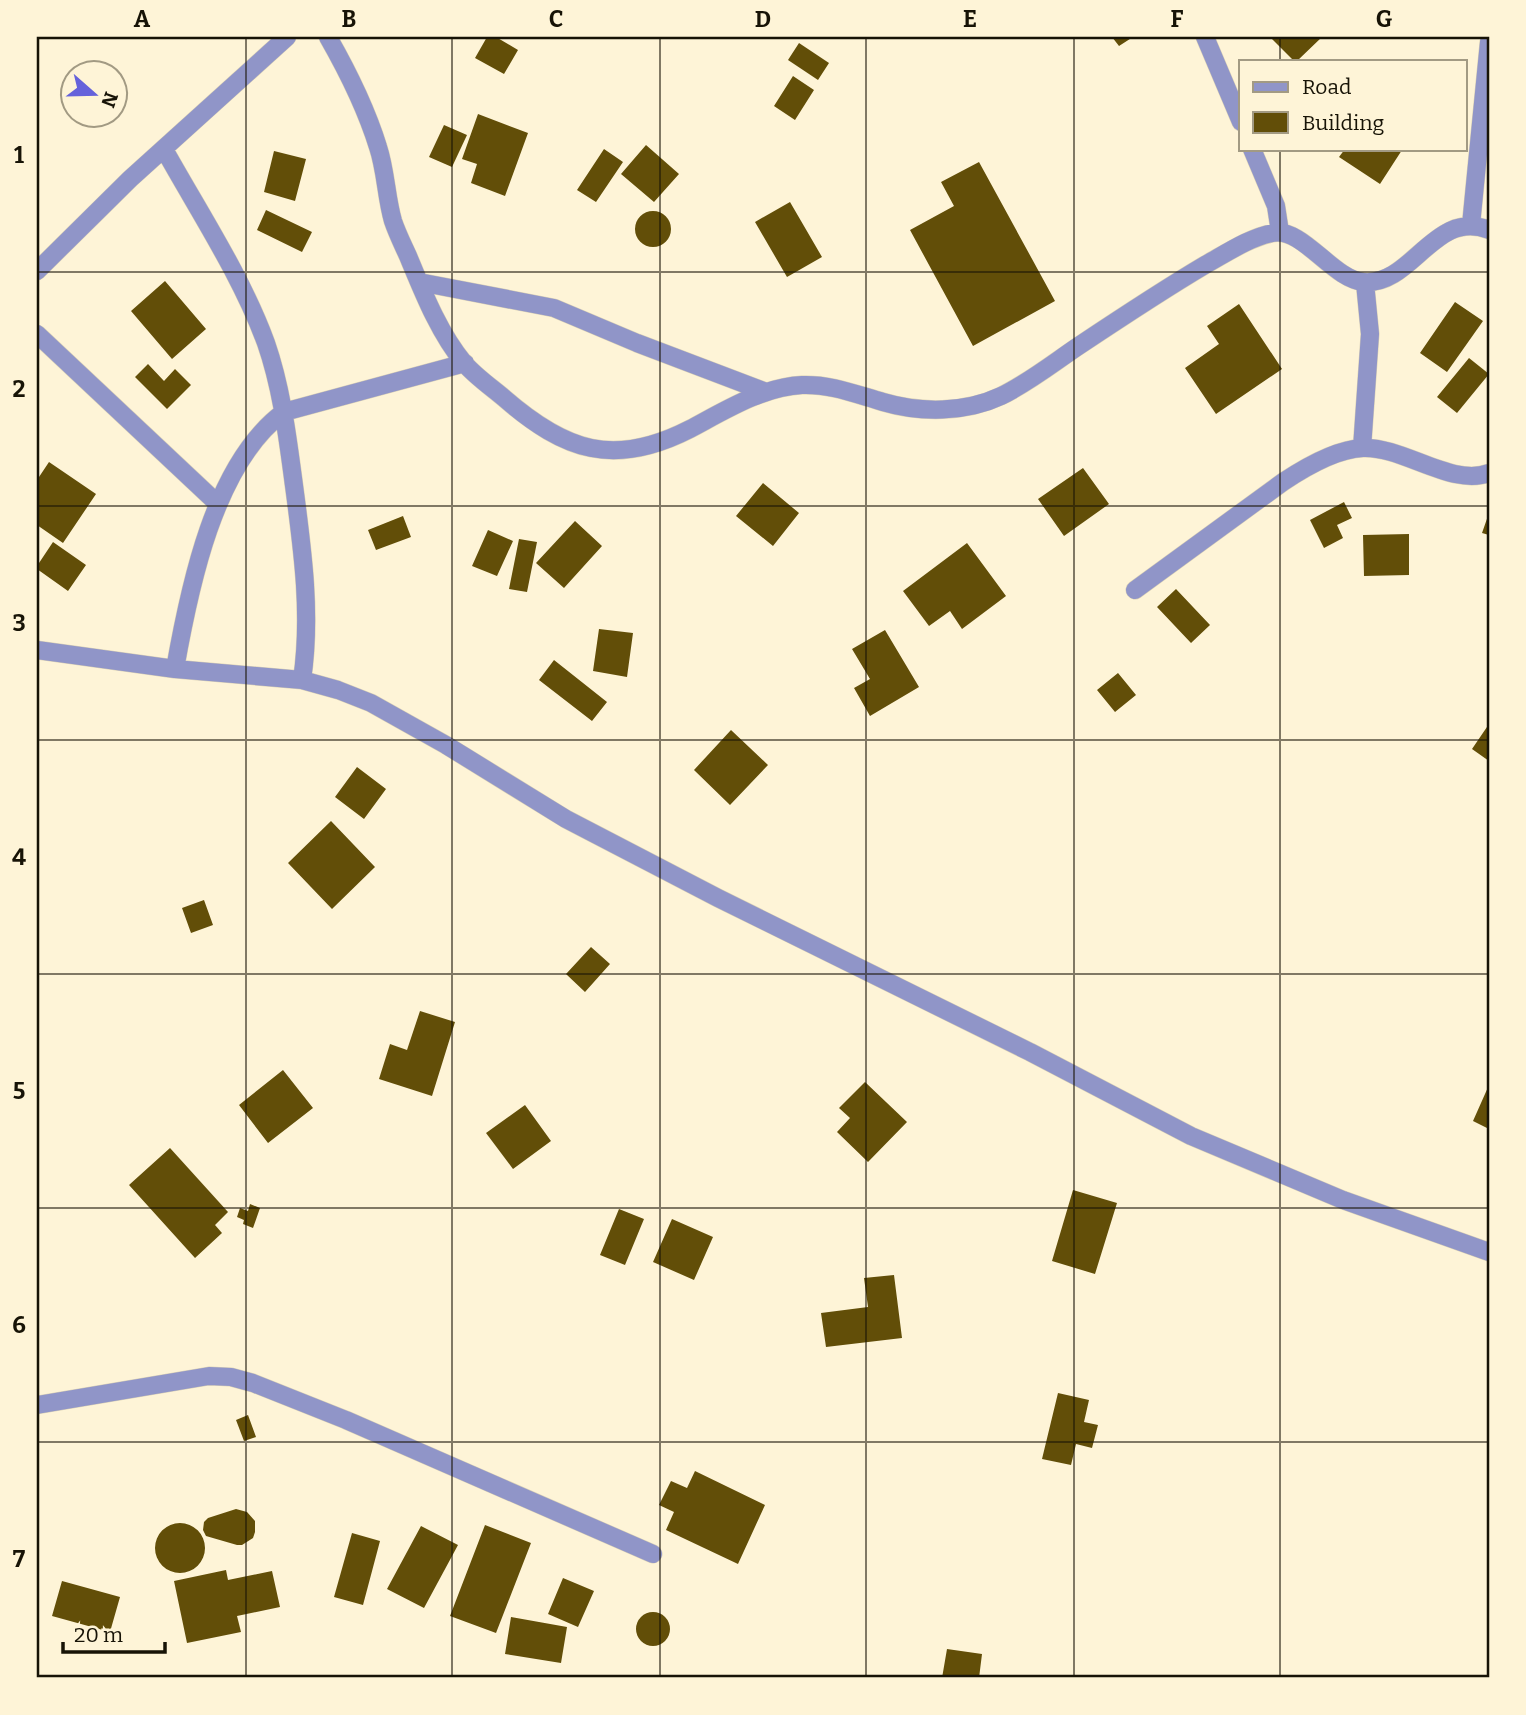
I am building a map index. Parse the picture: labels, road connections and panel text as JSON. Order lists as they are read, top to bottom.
{
  "legend": ["Road", "Building"],
  "scale_bar": "20 m",
  "north": "right",
  "grid": {
    "columns": [
      "A",
      "B",
      "C",
      "D",
      "E",
      "F",
      "G"
    ],
    "rows": [
      "1",
      "2",
      "3",
      "4",
      "5",
      "6",
      "7"
    ]
  }
}
